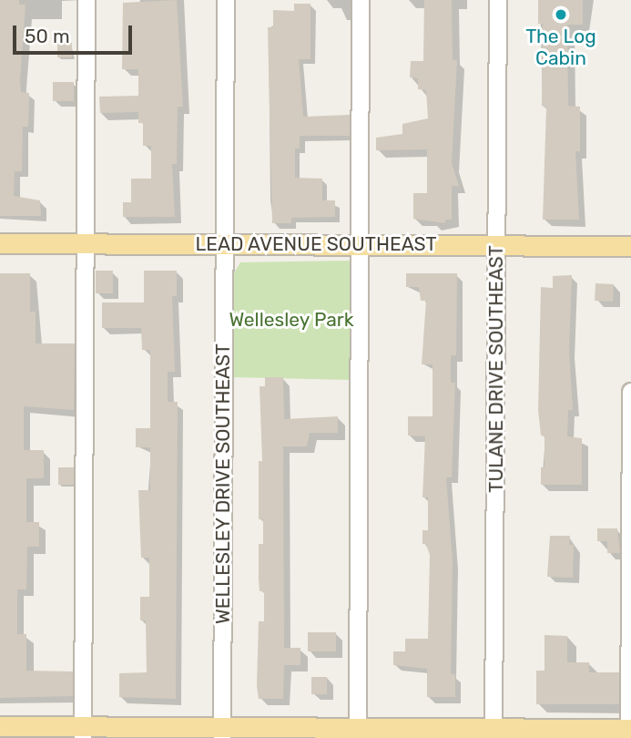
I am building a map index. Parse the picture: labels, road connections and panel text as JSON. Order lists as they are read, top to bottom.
{
  "streets": {
    "main road": ["LEAD AVENUE SOUTHEAST"],
    "street": ["TULANE DRIVE SOUTHEAST", "WELLESLEY DRIVE SOUTHEAST"]
  },
  "crossings": [
    ["LEAD AVENUE SOUTHEAST", "TULANE DRIVE SOUTHEAST"],
    ["LEAD AVENUE SOUTHEAST", "WELLESLEY DRIVE SOUTHEAST"]
  ],
  "parks": ["Wellesley Park"],
  "places": ["The Log Cabin"],
  "scale_bar": "50 m"
}
